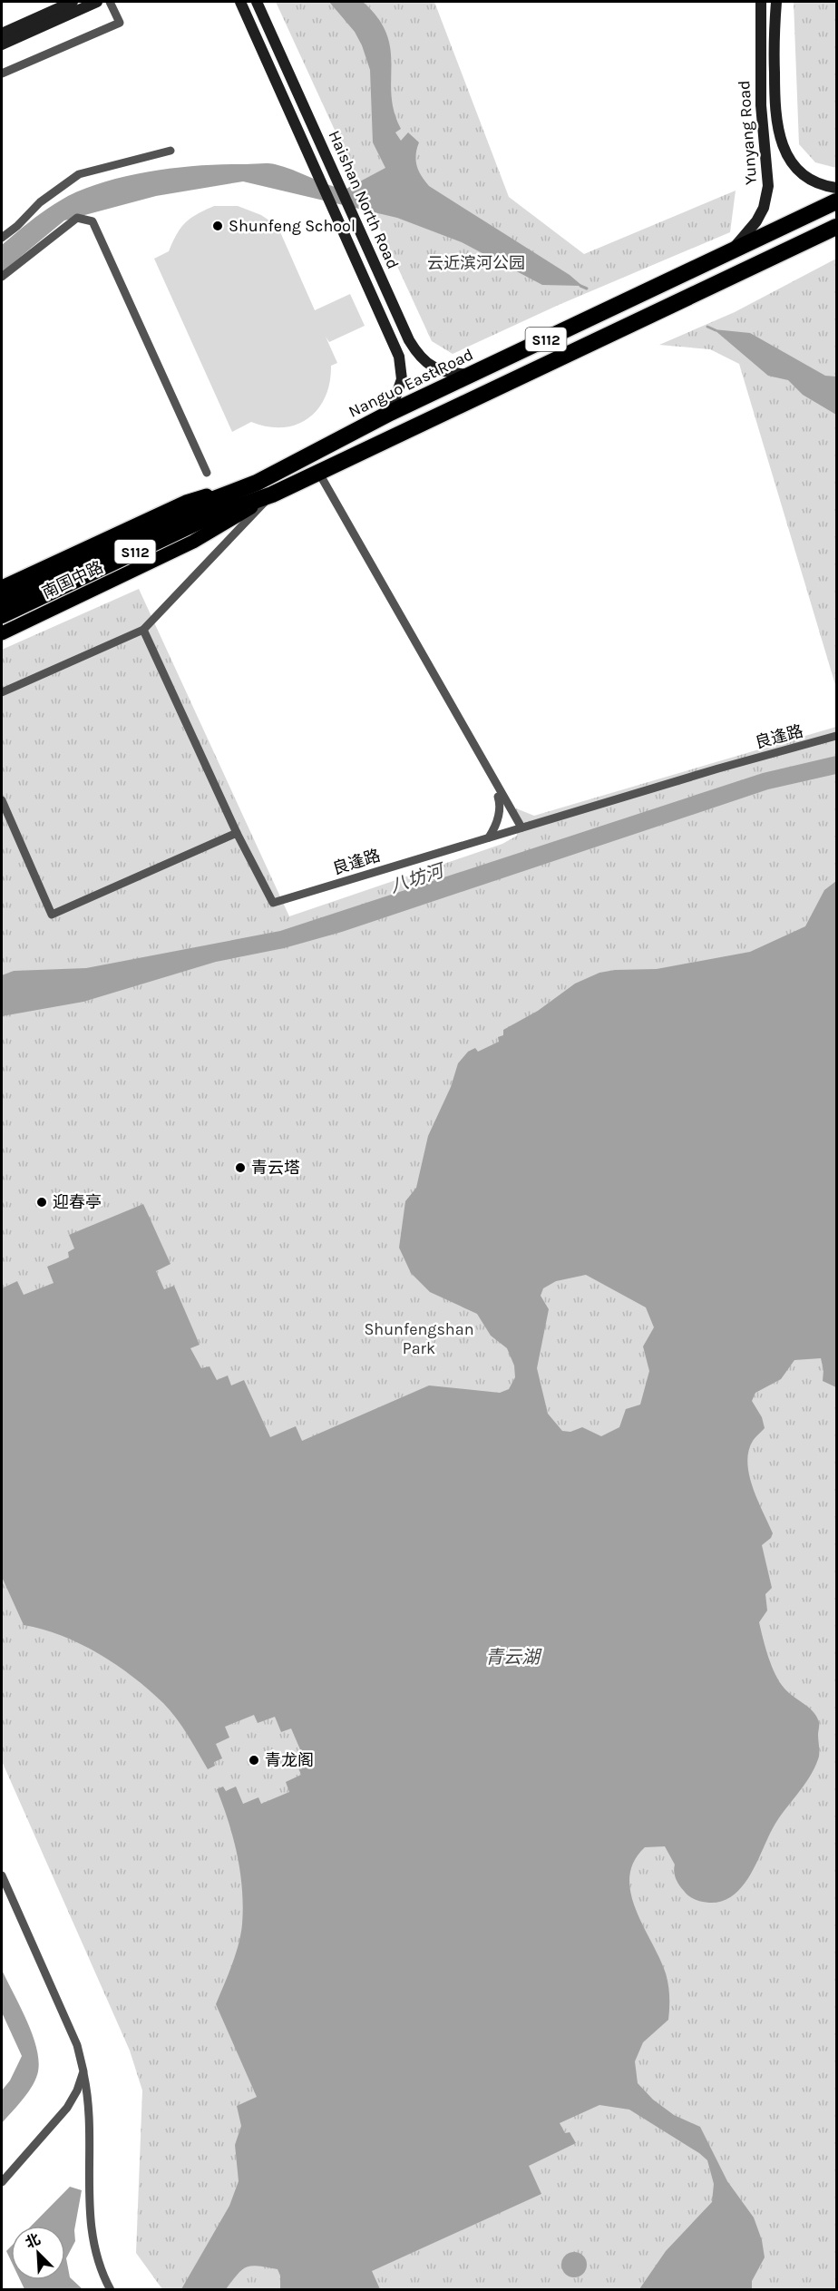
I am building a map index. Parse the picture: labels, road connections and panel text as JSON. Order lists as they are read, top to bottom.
{
  "streets": {
    "highway": ["S112", "Nanguo East Road"],
    "main road": ["南国中路"],
    "street": ["Yunyang Road", "Haishan North Road", "良逢路"]
  },
  "crossings": [
    ["Yunyang Road", "Nanguo East Road"],
    ["Haishan North Road", "Nanguo East Road"],
    ["S112", "南国中路"],
    ["Nanguo East Road", "南国中路"]
  ],
  "water": ["八坊河", "青云湖"],
  "parks": ["云近滨河公园", "Shunfengshan Park"],
  "places": [
    "Shunfeng School",
    "青云塔",
    "迎春亭",
    "青龙阁"
  ],
  "north": "top left"
}
